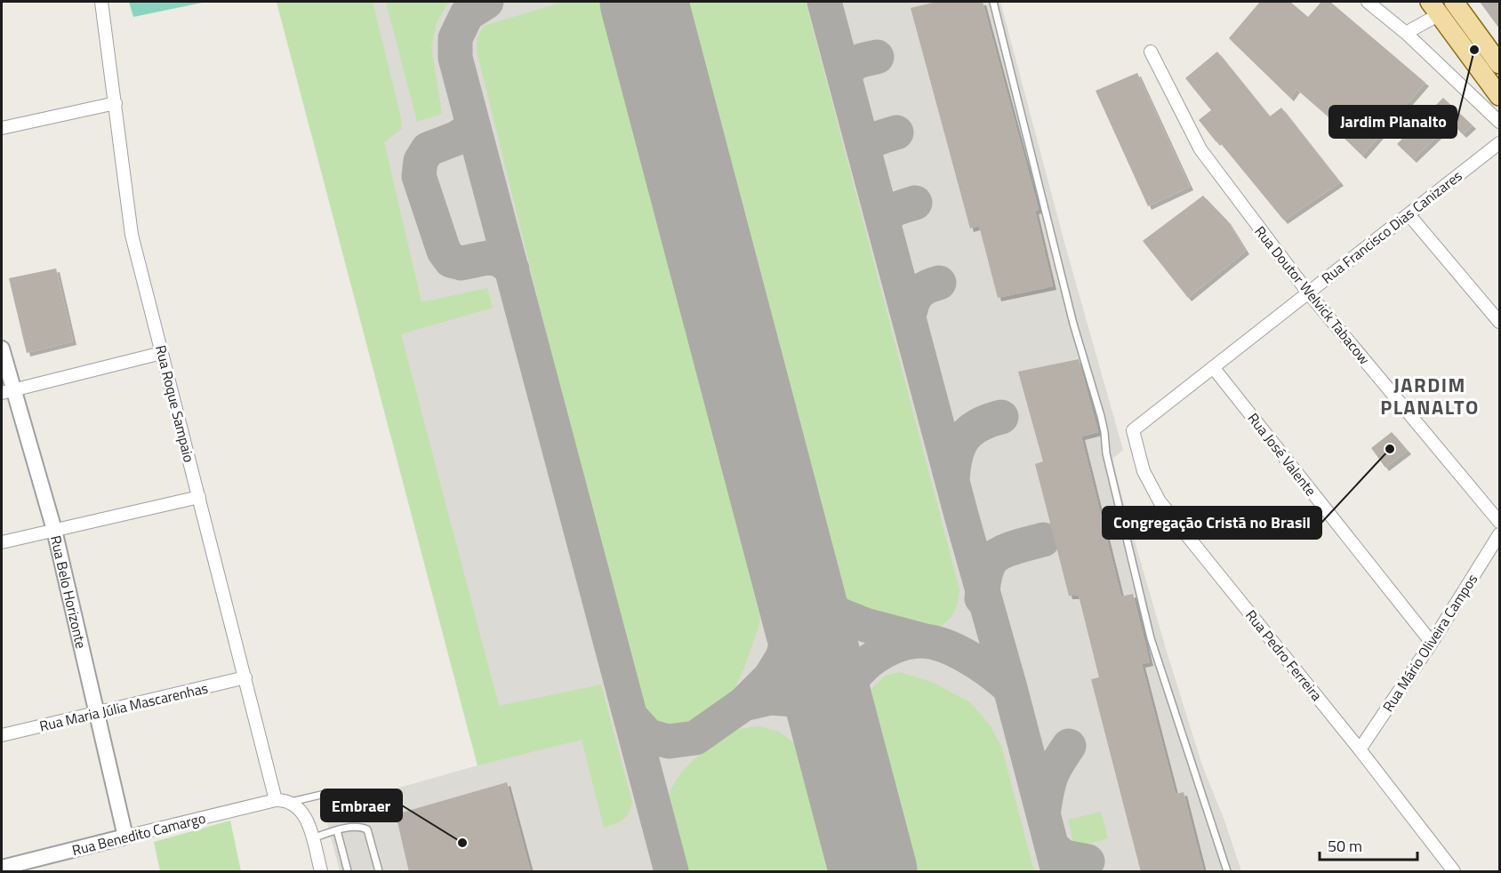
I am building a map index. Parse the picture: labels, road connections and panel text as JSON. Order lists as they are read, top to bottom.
{
  "streets": {
    "street": [
      "Rua Francisco Dias Canizares",
      "Rua Doutor Welvick Tabacow",
      "Rua Roque Sampaio",
      "Rua José Valente",
      "Rua Belo Horizonte",
      "Rua Mário Oliveira Campos",
      "Rua Pedro Ferreira",
      "Rua Maria Júlia Mascarenhas",
      "Rua Benedito Camargo"
    ]
  },
  "crossings": [
    ["Rua Francisco Dias Canizares", "Rua Doutor Welvick Tabacow"],
    ["Rua Francisco Dias Canizares", "Rua José Valente"],
    ["Rua Francisco Dias Canizares", "Rua Pedro Ferreira"],
    ["Rua Roque Sampaio", "Rua Maria Júlia Mascarenhas"],
    ["Rua Roque Sampaio", "Rua Benedito Camargo"],
    ["Rua José Valente", "Rua Mário Oliveira Campos"],
    ["Rua Belo Horizonte", "Rua Maria Júlia Mascarenhas"],
    ["Rua Belo Horizonte", "Rua Benedito Camargo"],
    ["Rua Mário Oliveira Campos", "Rua Pedro Ferreira"]
  ],
  "districts": ["JARDIM PLANALTO"],
  "places": ["Jardim Planalto", "Congregação Cristã no Brasil", "Embraer"],
  "scale_bar": "50 m"
}
